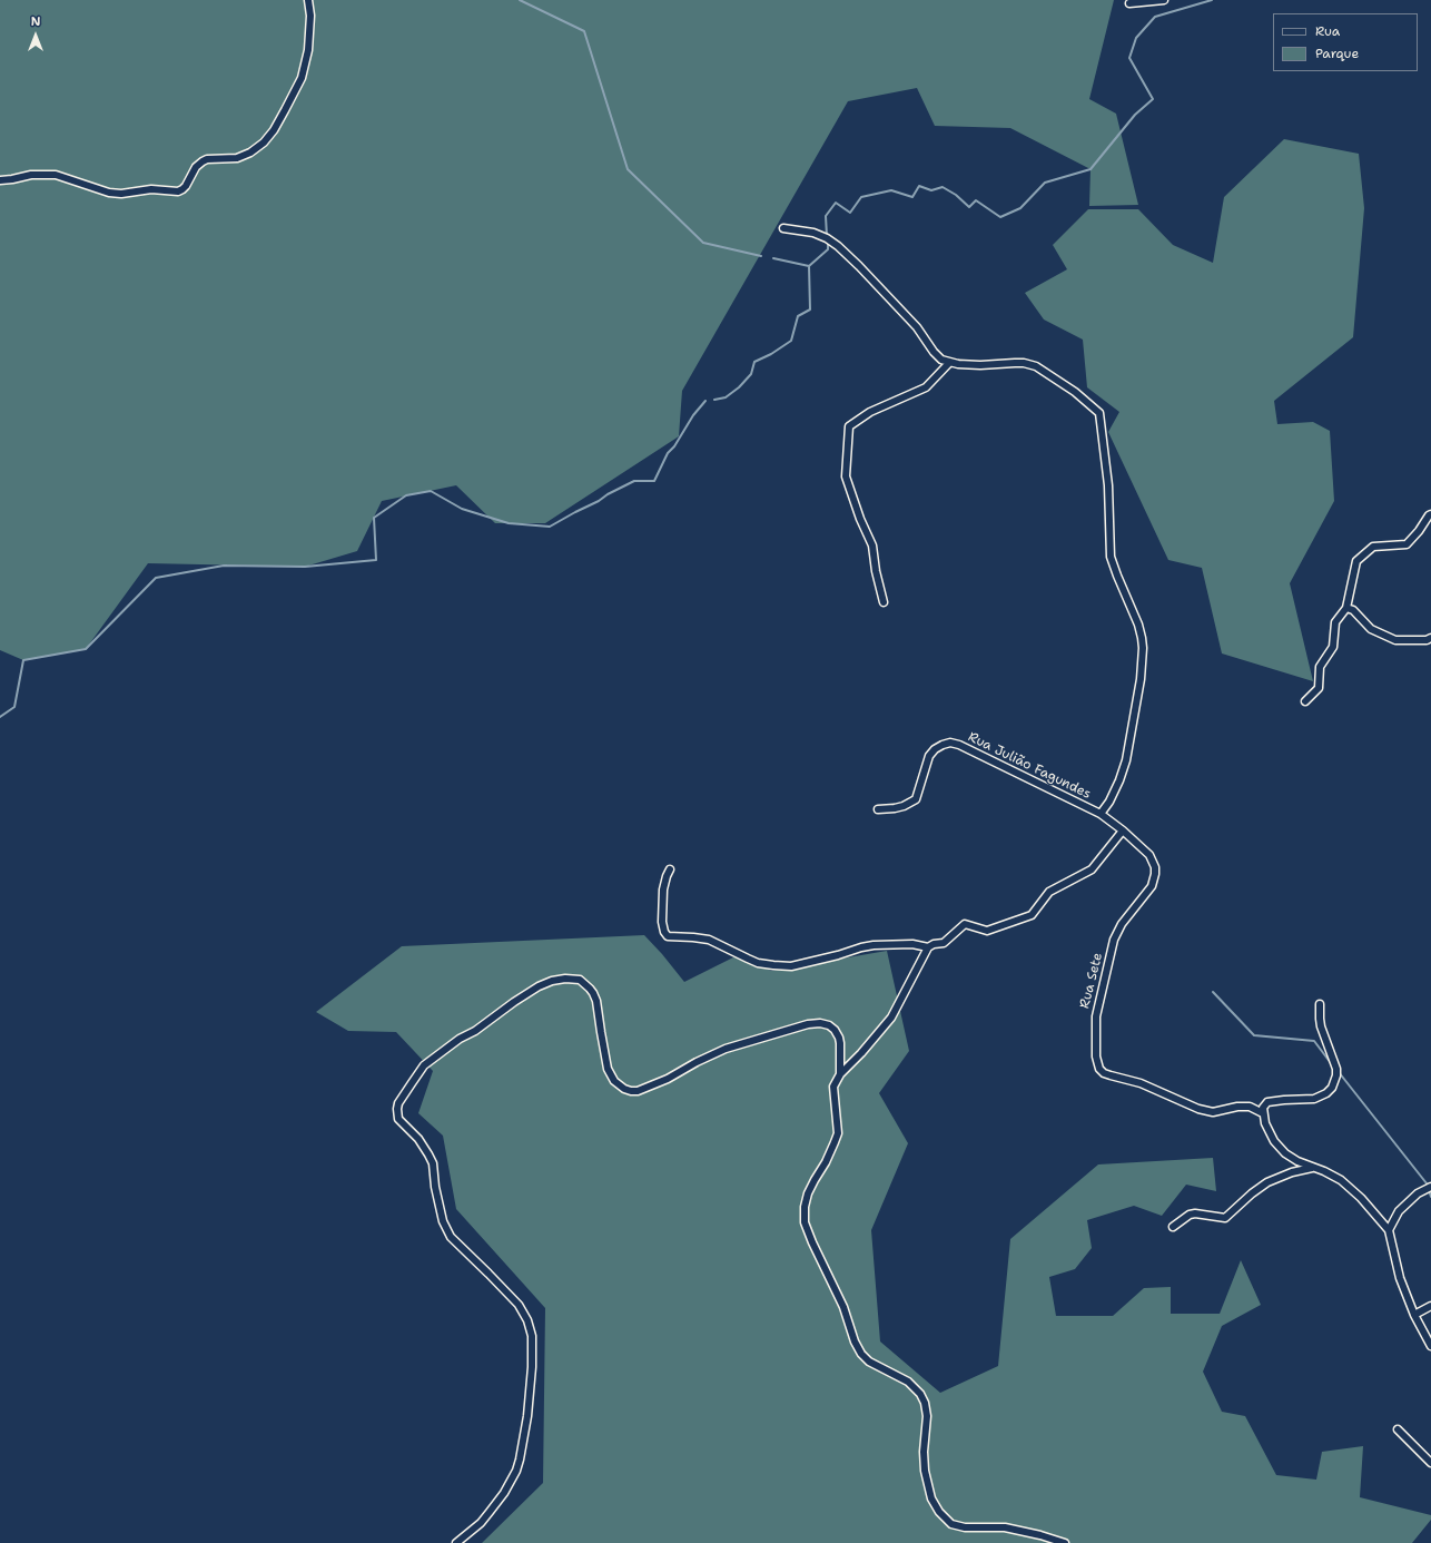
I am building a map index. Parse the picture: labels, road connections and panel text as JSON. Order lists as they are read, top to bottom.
{
  "streets": {
    "street": ["Rua Julião Fagundes", "Rua Sete"]
  },
  "crossings": [
    ["Rua Julião Fagundes", "Rua Sete"]
  ],
  "legend": ["Rua", "Parque"],
  "north": "top"
}
